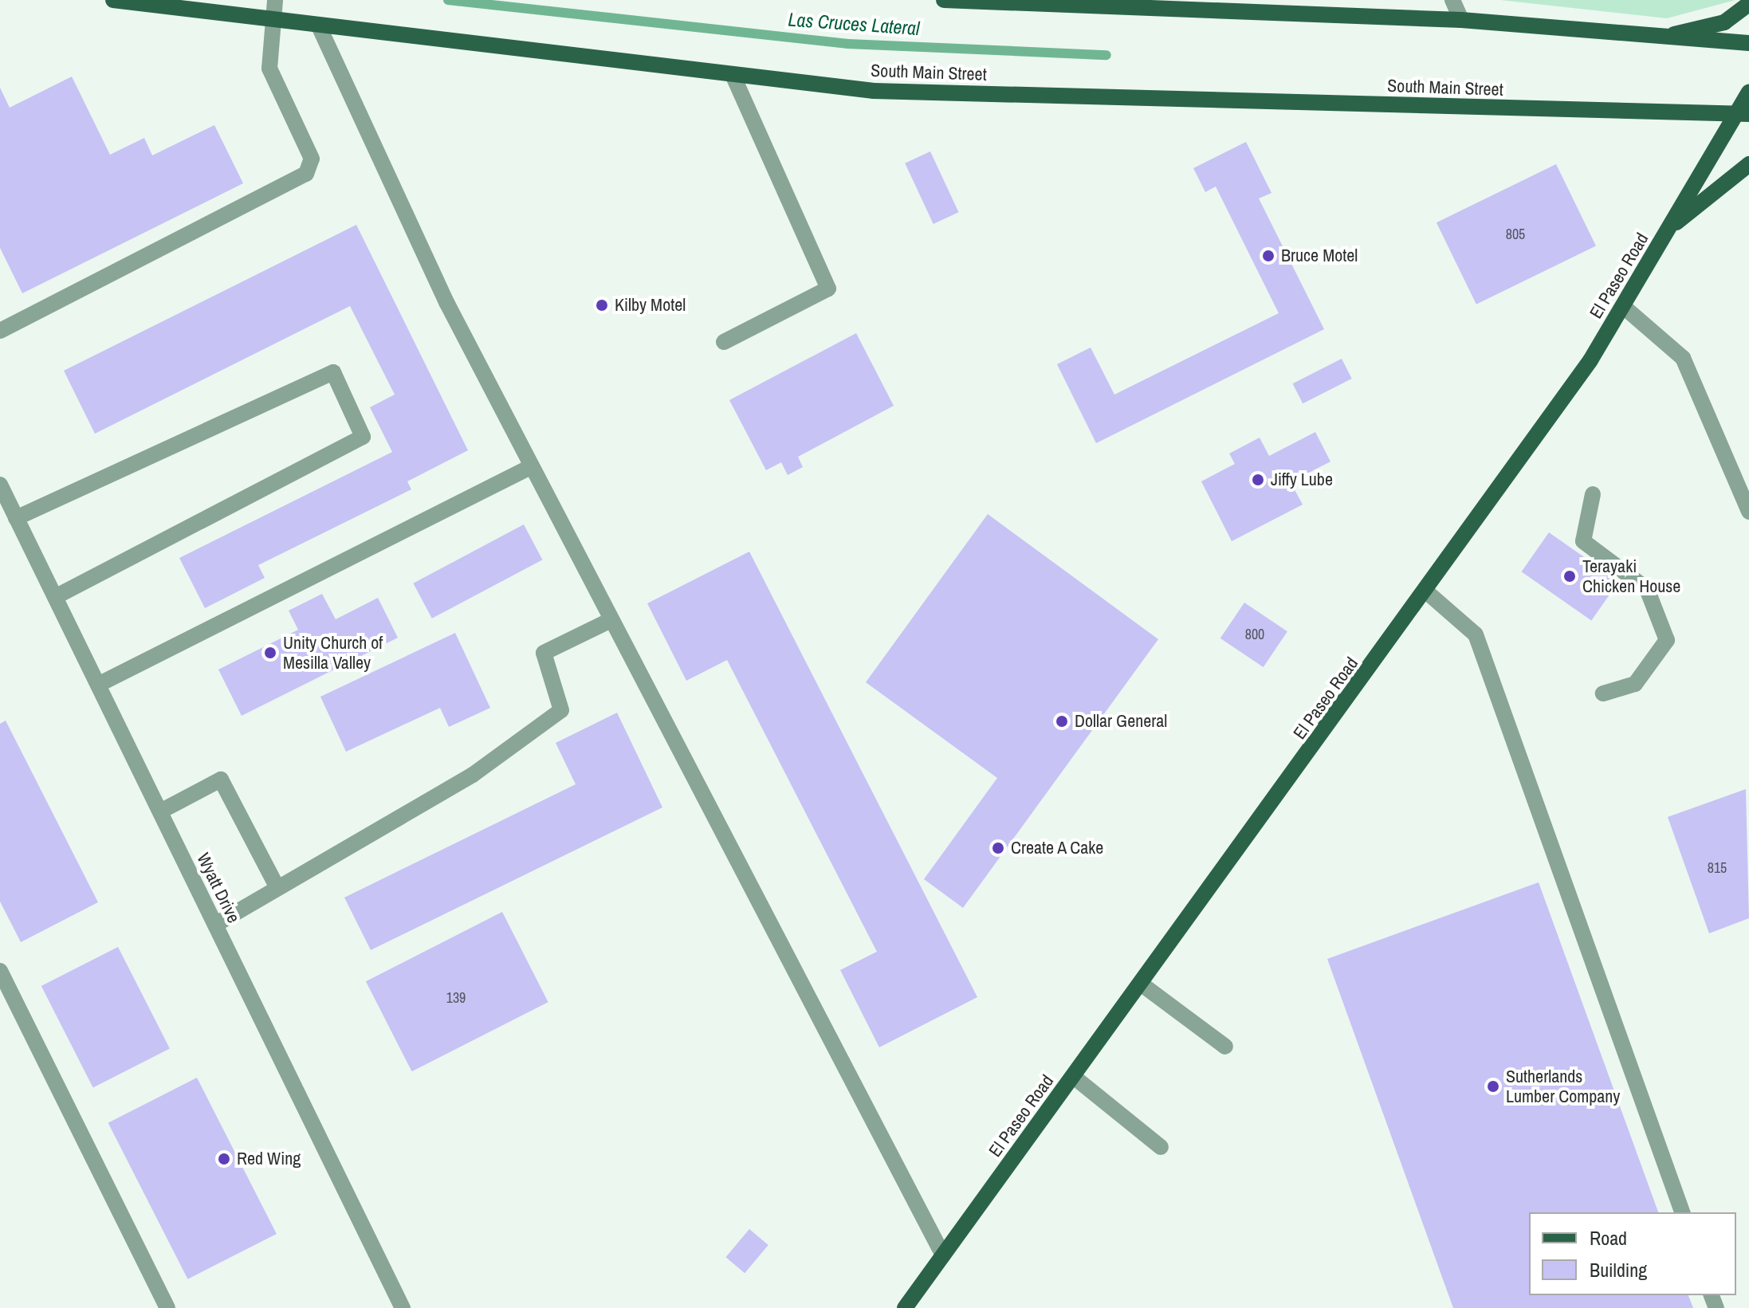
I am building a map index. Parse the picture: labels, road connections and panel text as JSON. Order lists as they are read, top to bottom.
{
  "streets": {
    "main road": ["South Main Street", "El Paseo Road"],
    "street": ["Wyatt Drive"]
  },
  "crossings": [
    ["South Main Street", "El Paseo Road"]
  ],
  "water": ["Las Cruces Lateral"],
  "places": [
    "Bruce Motel",
    "Kilby Motel",
    "Jiffy Lube",
    "Terayaki Chicken House",
    "Unity Church of Mesilla Valley",
    "Dollar General",
    "Create A Cake",
    "Sutherlands Lumber Company",
    "Red Wing"
  ],
  "house_numbers": [
    "805",
    "800",
    "815",
    "139"
  ],
  "legend": ["Road", "Building"]
}
